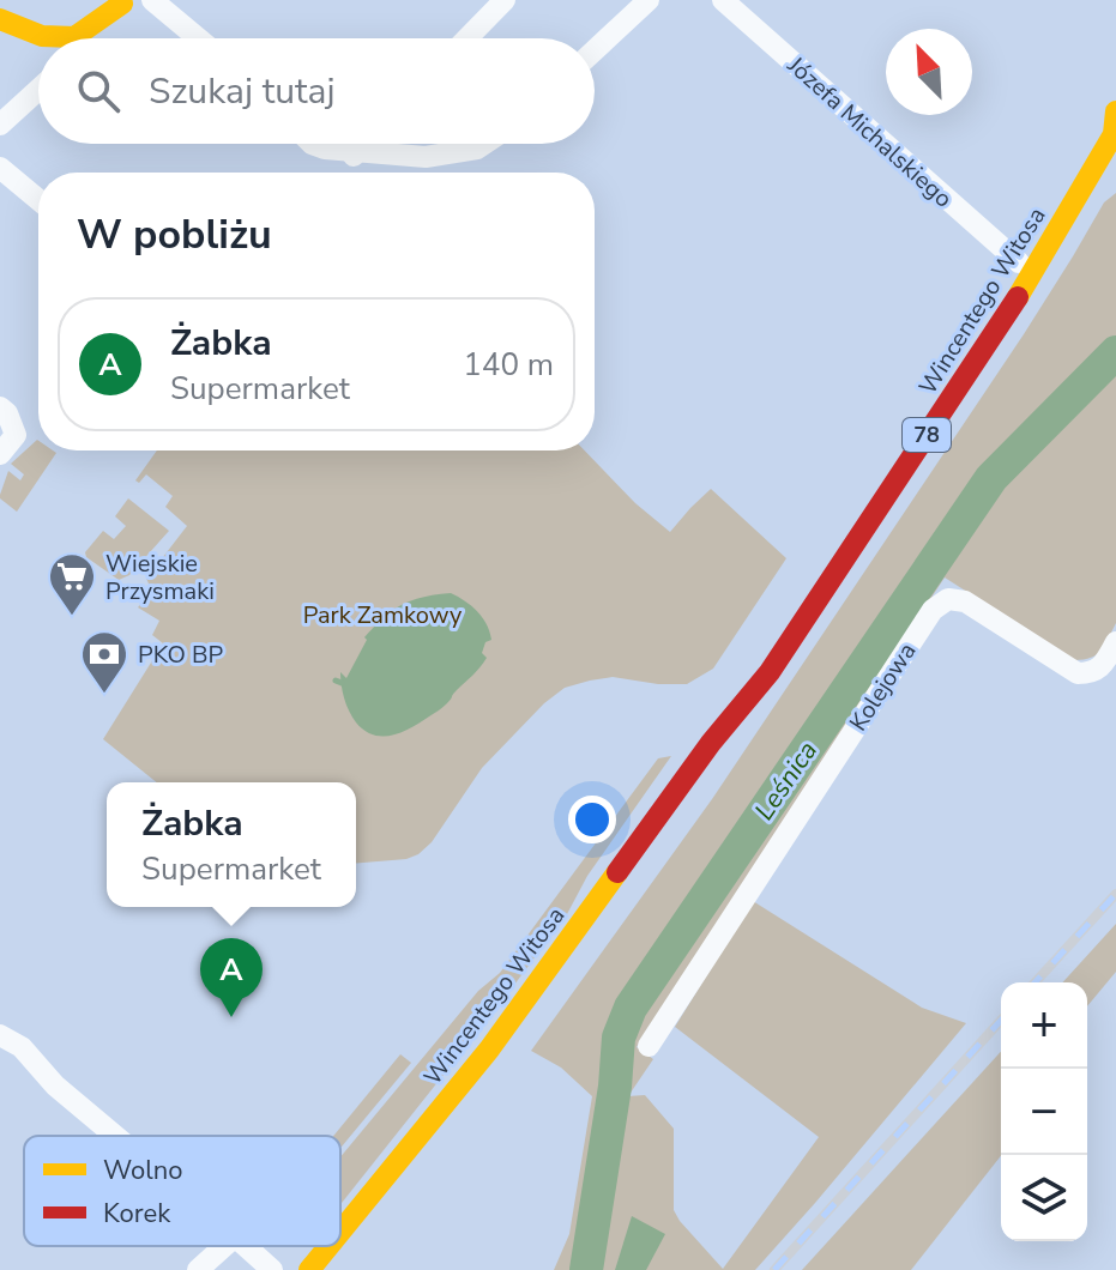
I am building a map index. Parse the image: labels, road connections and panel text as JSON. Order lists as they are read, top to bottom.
{
  "streets": {
    "main road": ["Wincentego Witosa", "78"],
    "street": ["Józefa Michalskiego", "Kolejowa"]
  },
  "crossings": [
    ["Józefa Michalskiego", "Wincentego Witosa"]
  ],
  "water": ["Leśnica"],
  "parks": ["Park Zamkowy"],
  "places": {
    "supermarket": ["Wiejskie Przysmaki"],
    "bank": ["PKO BP"]
  },
  "legend": ["Wolno", "Korek"],
  "north": "top left",
  "page": {
    "search": "Szukaj tutaj",
    "heading": "W pobliżu",
    "list": [
      {
        "mark": "A",
        "name": "Żabka",
        "note": "Supermarket",
        "value": "140 m"
      }
    ],
    "popup": ["Żabka", "Supermarket"],
    "pins": "A",
    "map_buttons": ["+", "−"]
  }
}
